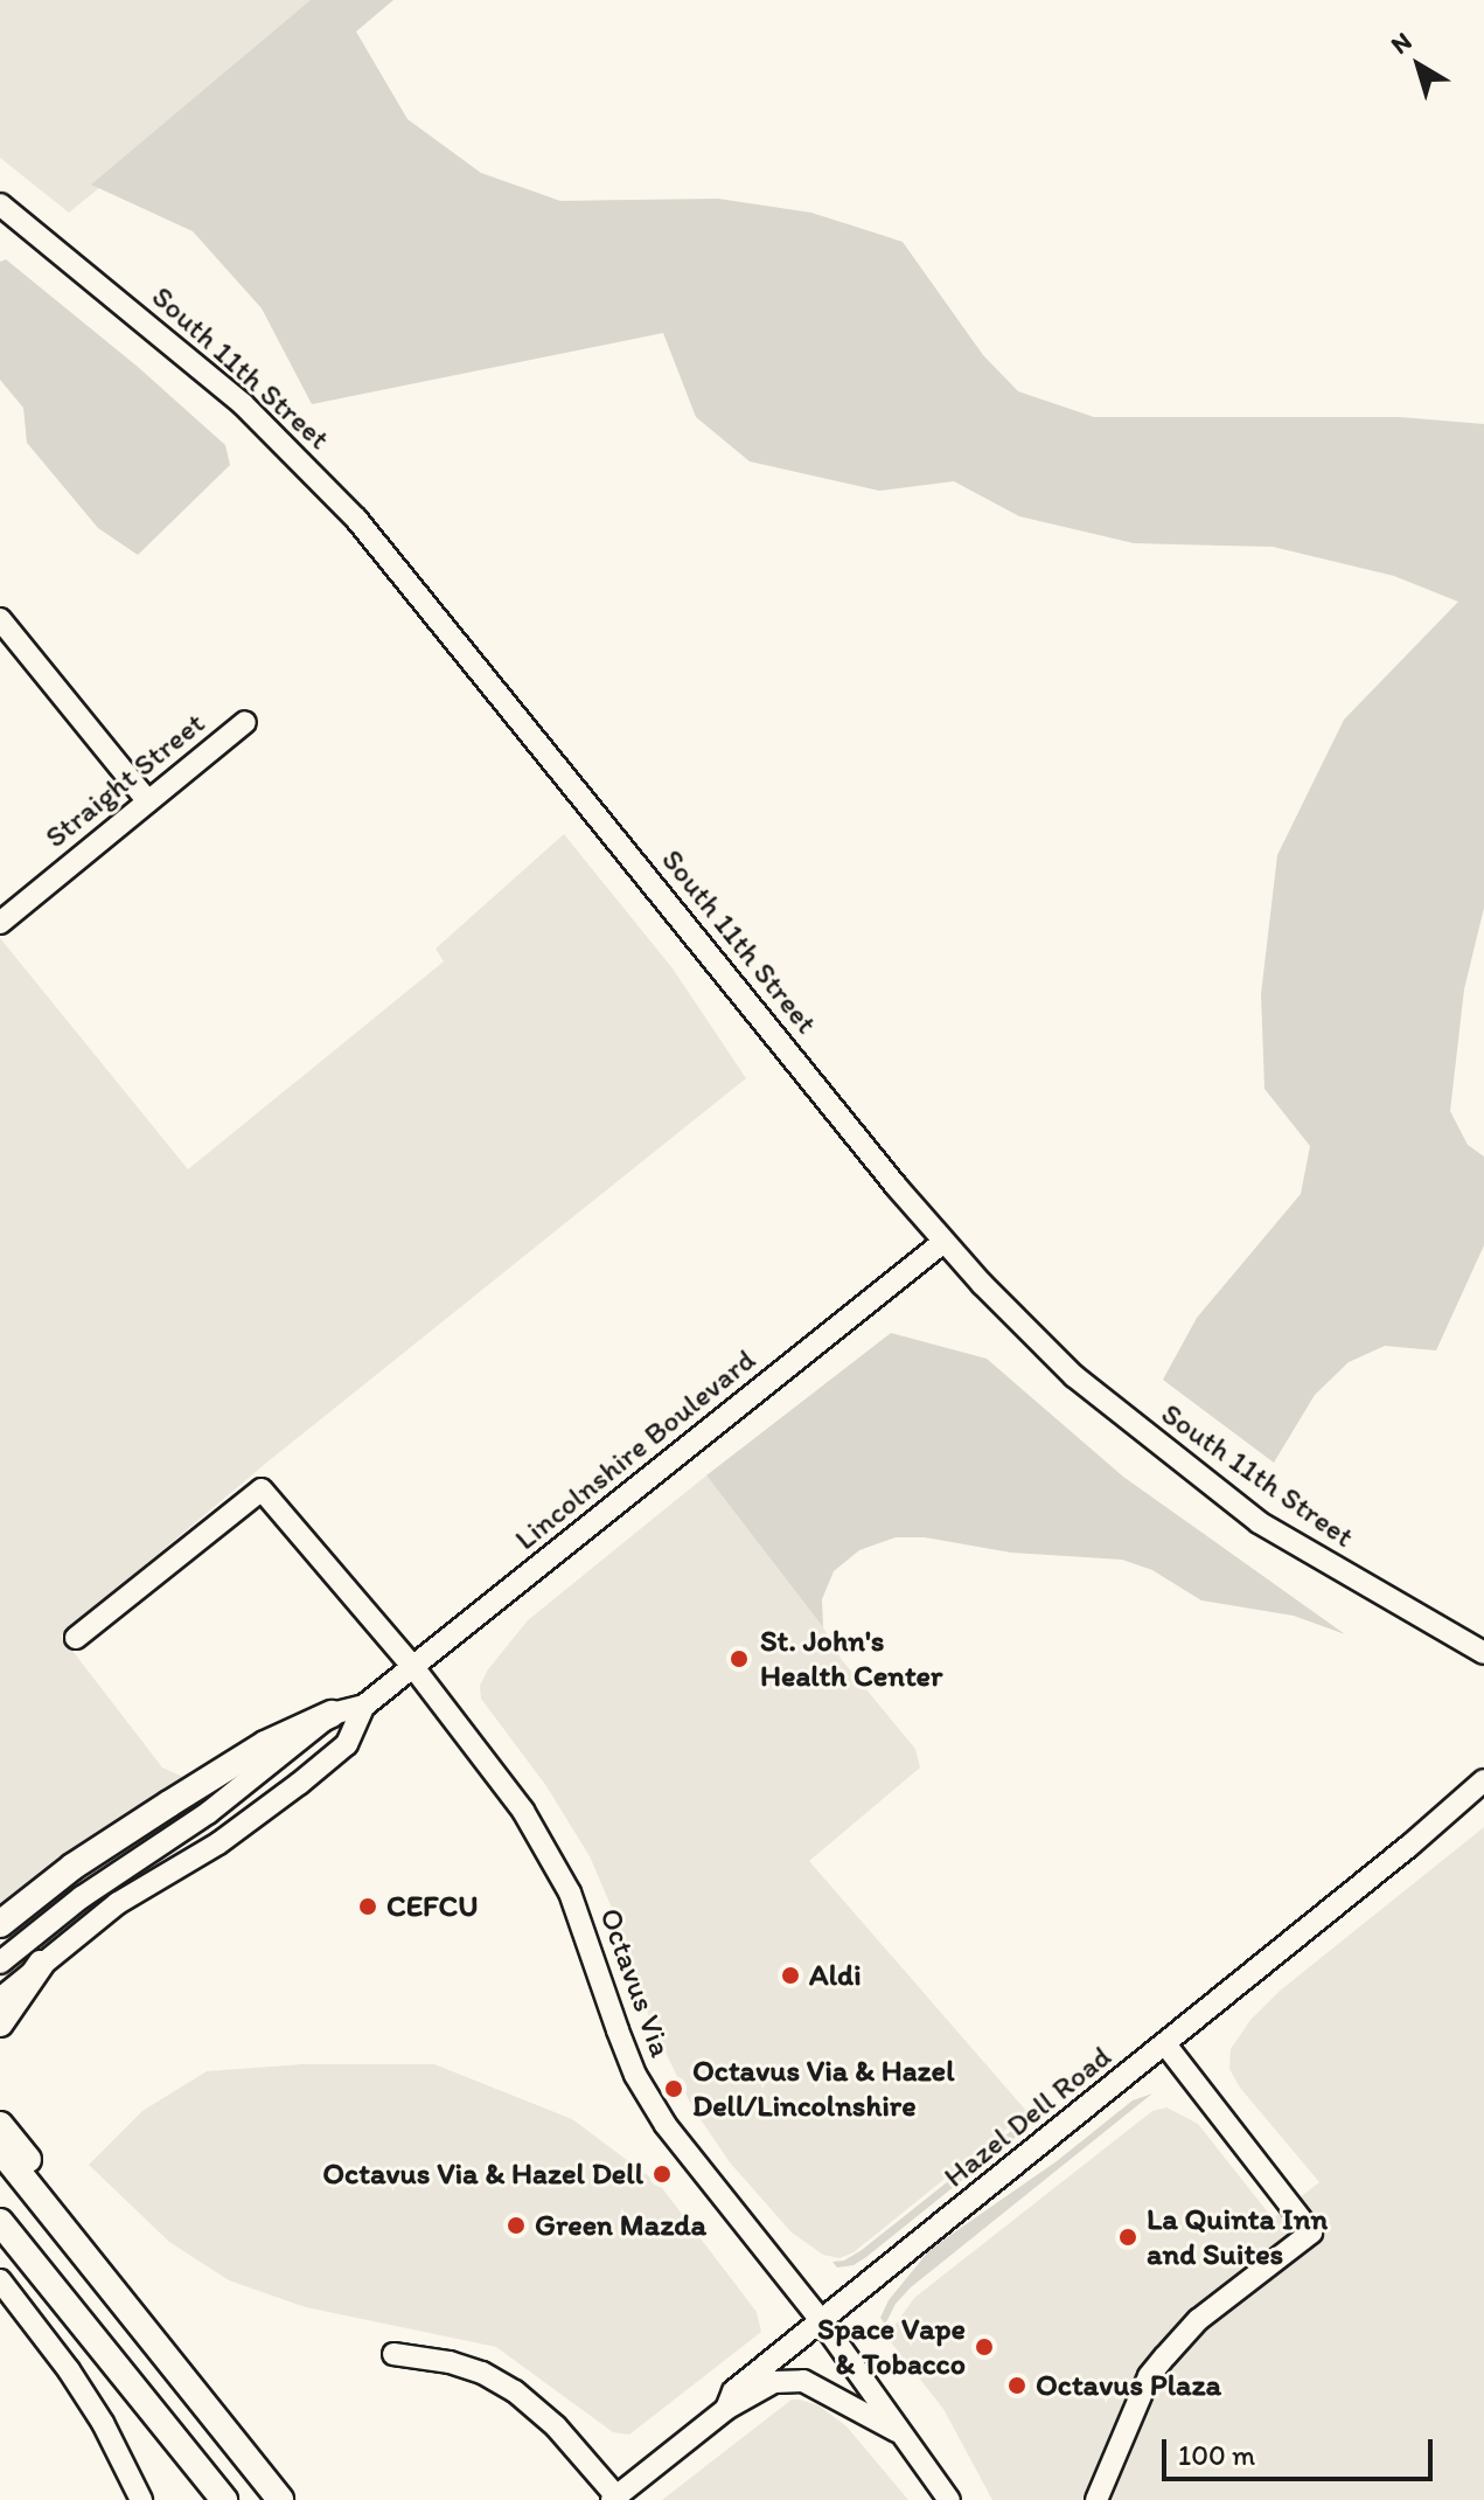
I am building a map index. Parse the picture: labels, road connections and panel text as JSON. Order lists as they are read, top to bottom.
{
  "streets": {
    "street": [
      "South 11th Street",
      "Straight Street",
      "Lincolnshire Boulevard",
      "Octavus Via",
      "Hazel Dell Road"
    ]
  },
  "crossings": [
    ["South 11th Street", "Lincolnshire Boulevard"],
    ["Lincolnshire Boulevard", "Octavus Via"],
    ["Octavus Via", "Hazel Dell Road"]
  ],
  "places": [
    "St. John's Health Center",
    "CEFCU",
    "Aldi",
    "Octavus Via & Hazel Dell/Lincolnshire",
    "Octavus Via & Hazel Dell",
    "Green Mazda",
    "La Quinta Inn and Suites",
    "Space Vape & Tobacco",
    "Octavus Plaza"
  ],
  "scale_bar": "100 m",
  "north": "top left"
}
